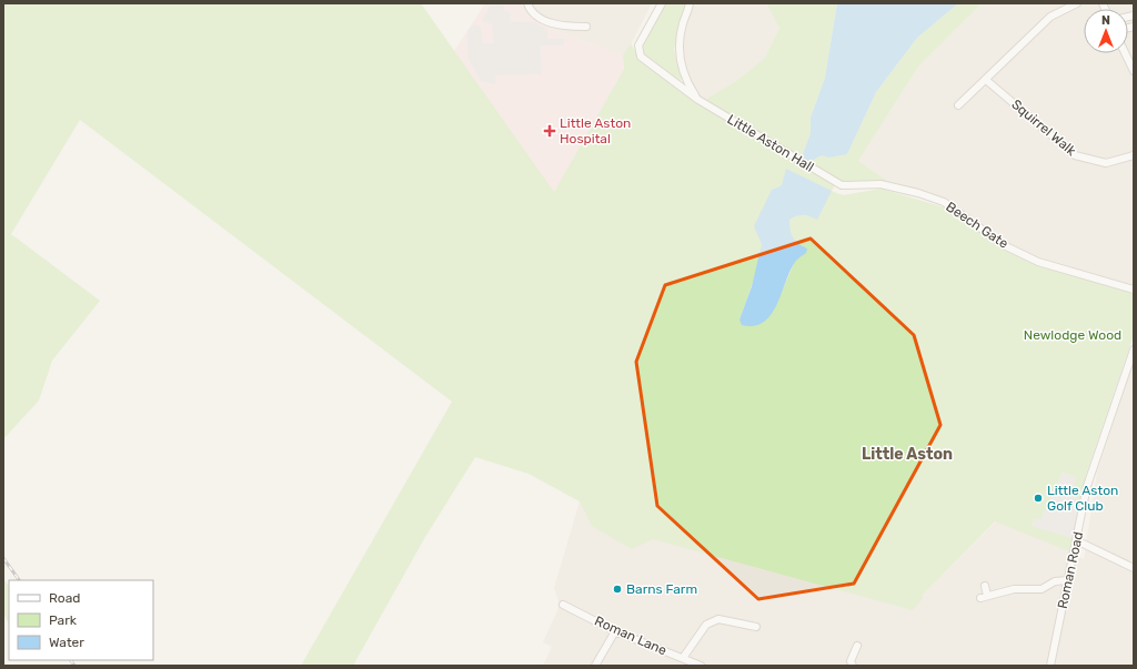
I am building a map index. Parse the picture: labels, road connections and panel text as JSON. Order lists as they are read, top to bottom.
{
  "streets": {
    "street": [
      "Squirrel Walk",
      "Little Aston Hall",
      "Beech Gate",
      "Roman Road",
      "Roman Lane"
    ]
  },
  "crossings": [
    ["Little Aston Hall", "Beech Gate"]
  ],
  "districts": ["Little Aston"],
  "parks": ["Newlodge Wood"],
  "places": {
    "health": ["Little Aston Hospital"],
    "other": ["Little Aston Golf Club", "Barns Farm"]
  },
  "legend": ["Road", "Park", "Water"],
  "north": "top"
}
